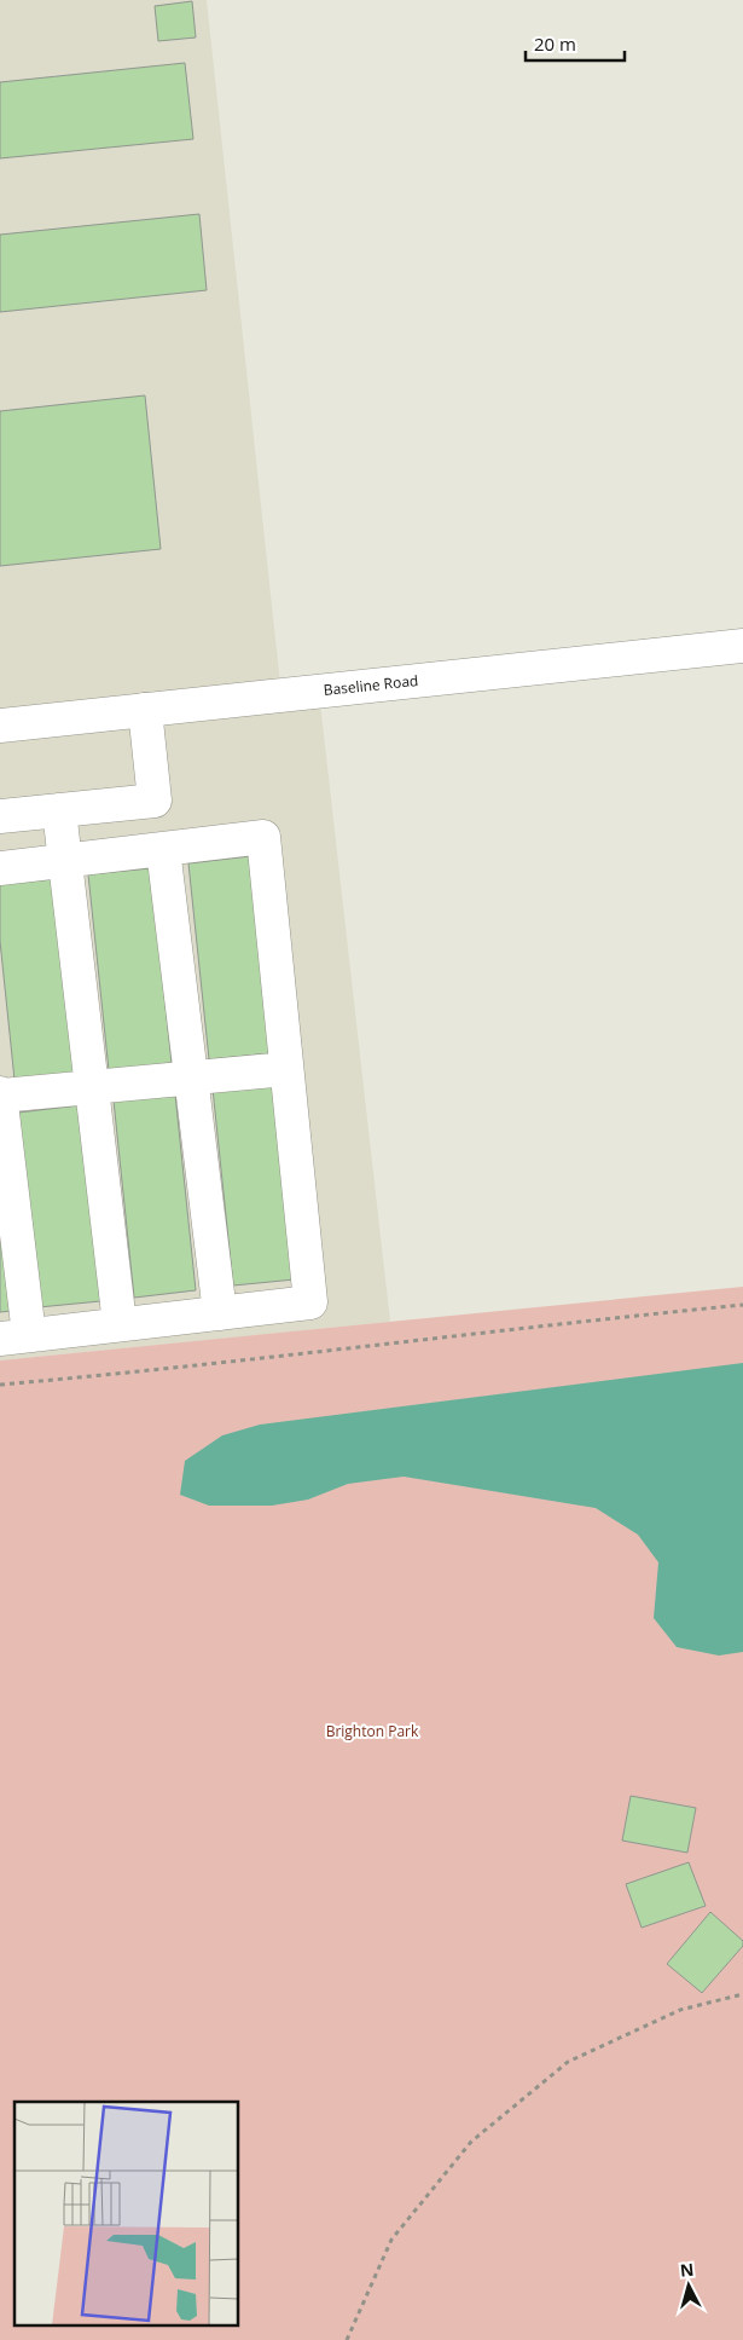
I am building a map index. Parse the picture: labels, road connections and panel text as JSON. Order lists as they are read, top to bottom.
{
  "streets": {
    "main road": ["Baseline Road"]
  },
  "parks": ["Brighton Park"],
  "scale_bar": "20 m",
  "north": "top"
}
